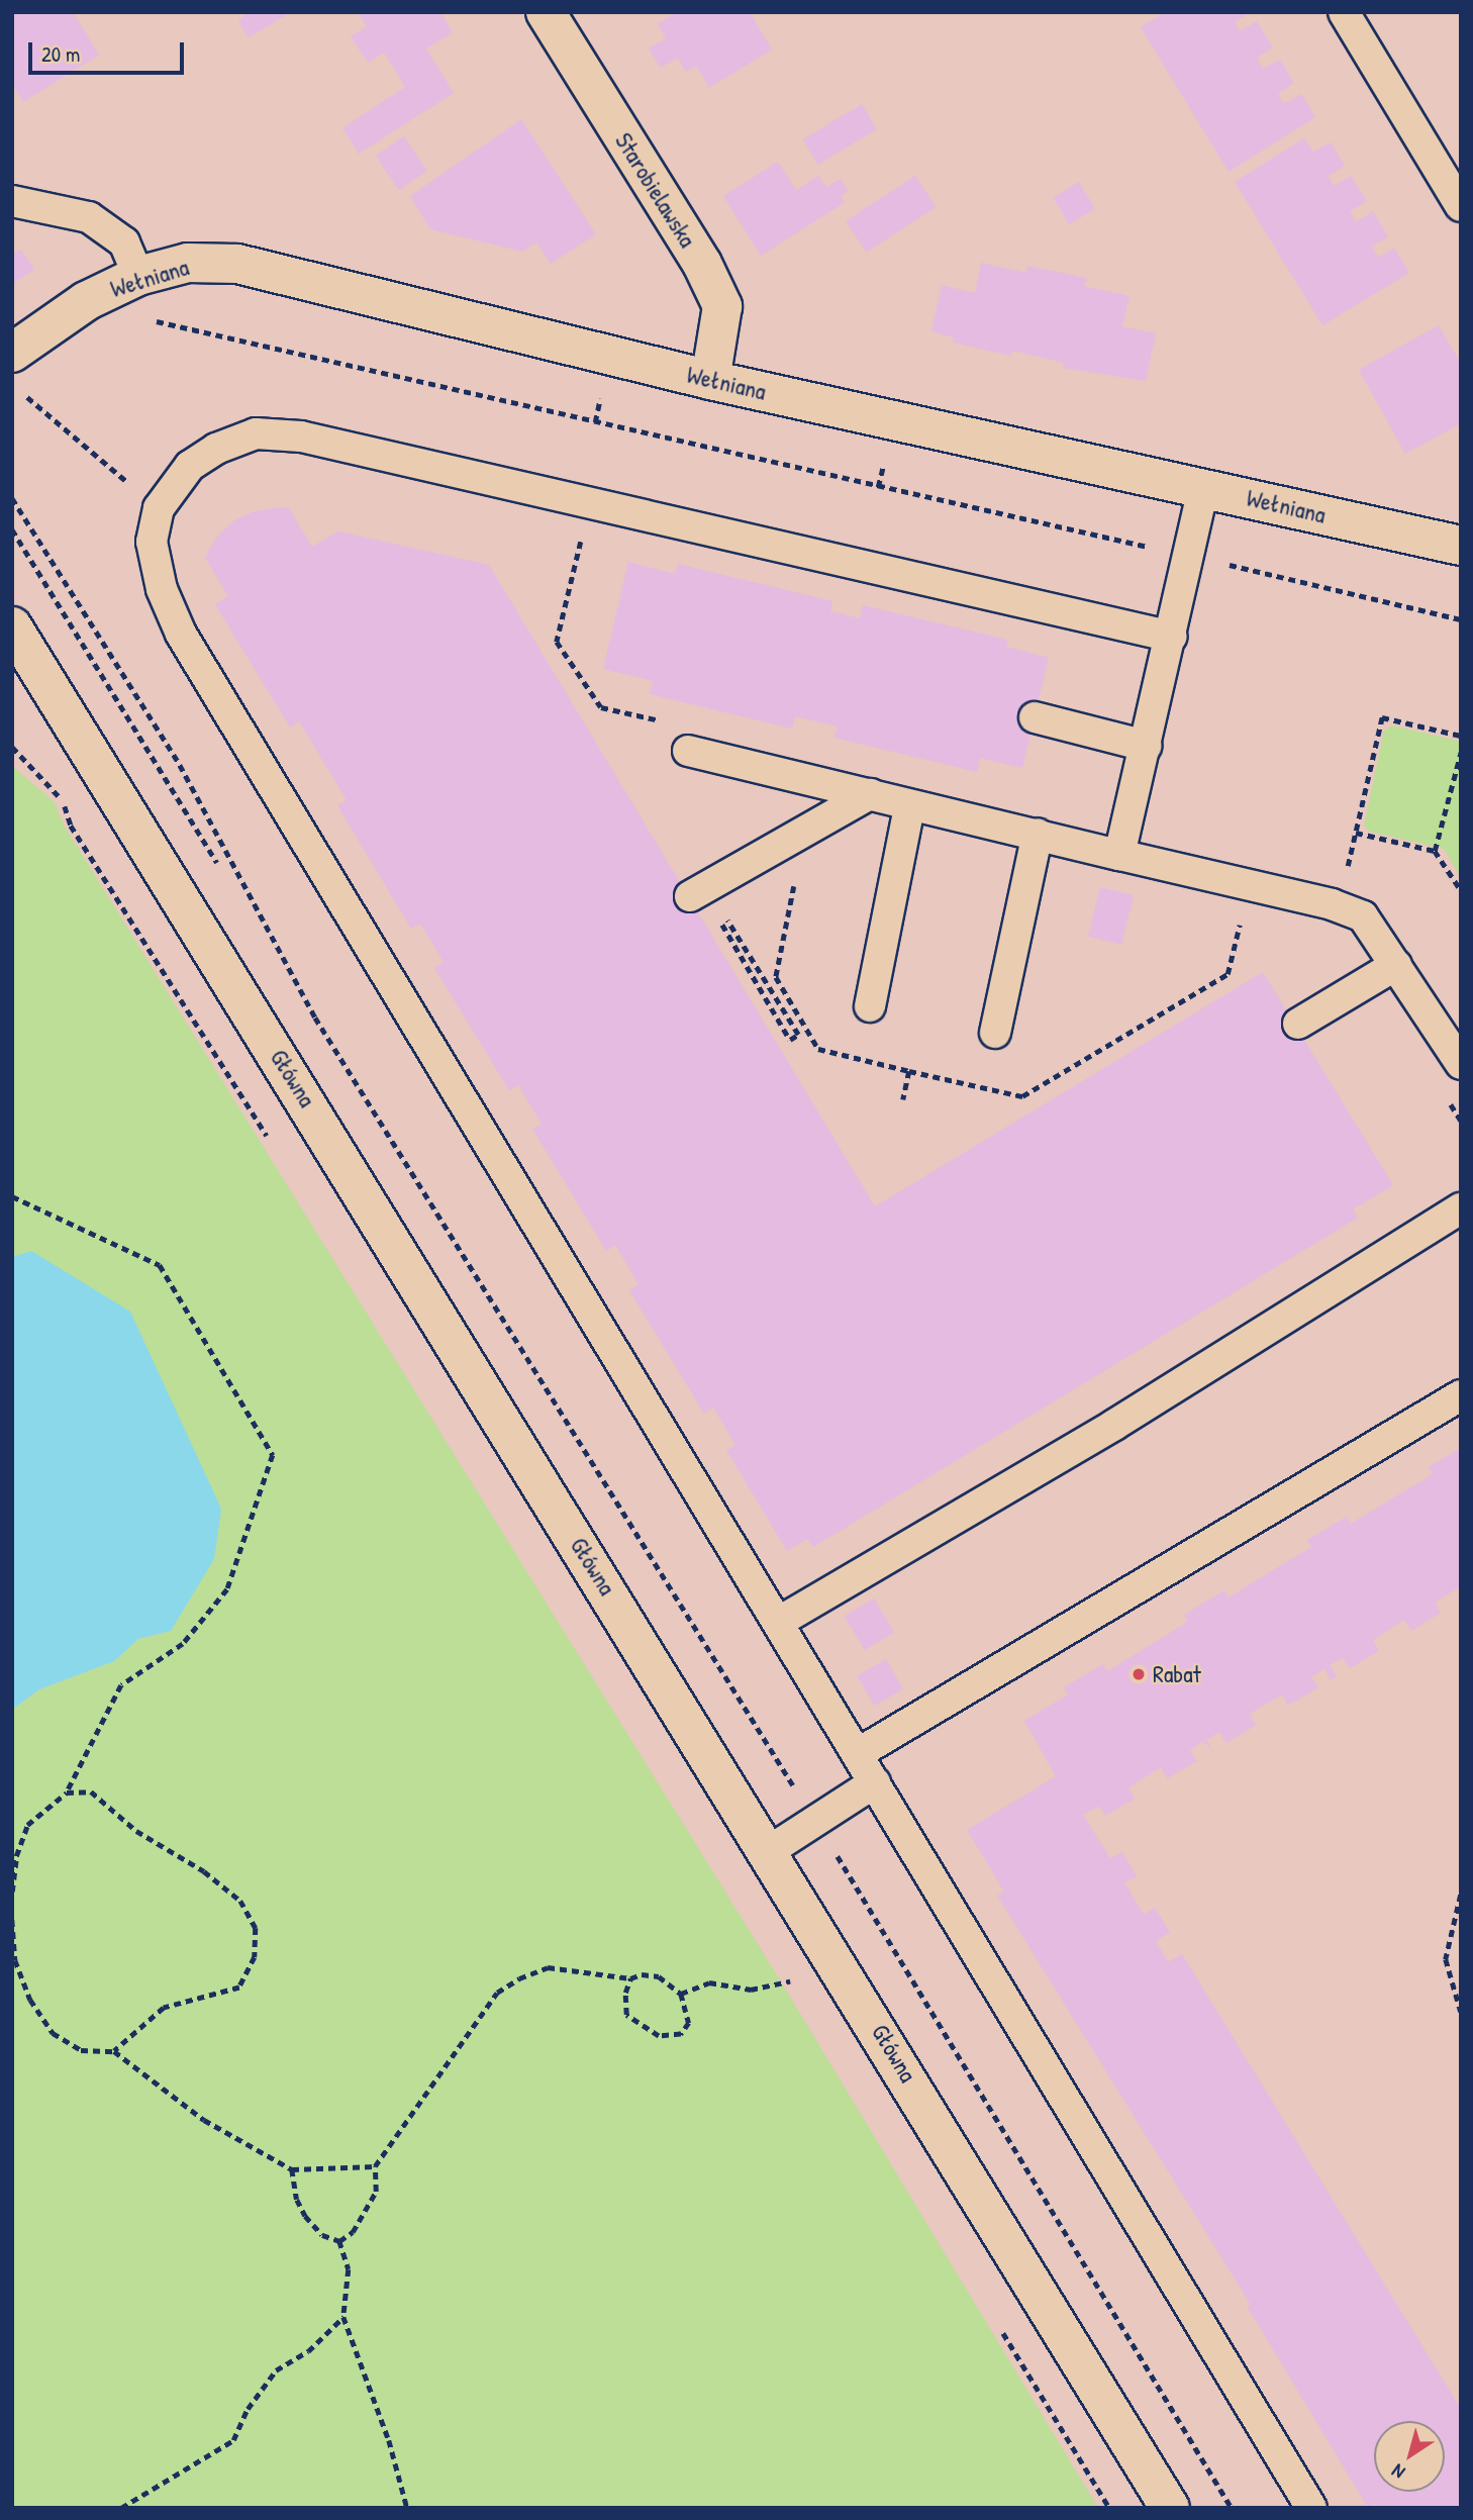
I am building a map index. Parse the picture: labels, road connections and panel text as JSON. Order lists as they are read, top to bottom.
{
  "streets": {
    "street": ["Starobielawska", "Wełniana", "Główna"]
  },
  "crossings": [
    ["Starobielawska", "Wełniana"]
  ],
  "places": ["Rabat"],
  "scale_bar": "20 m",
  "north": "bottom left"
}
